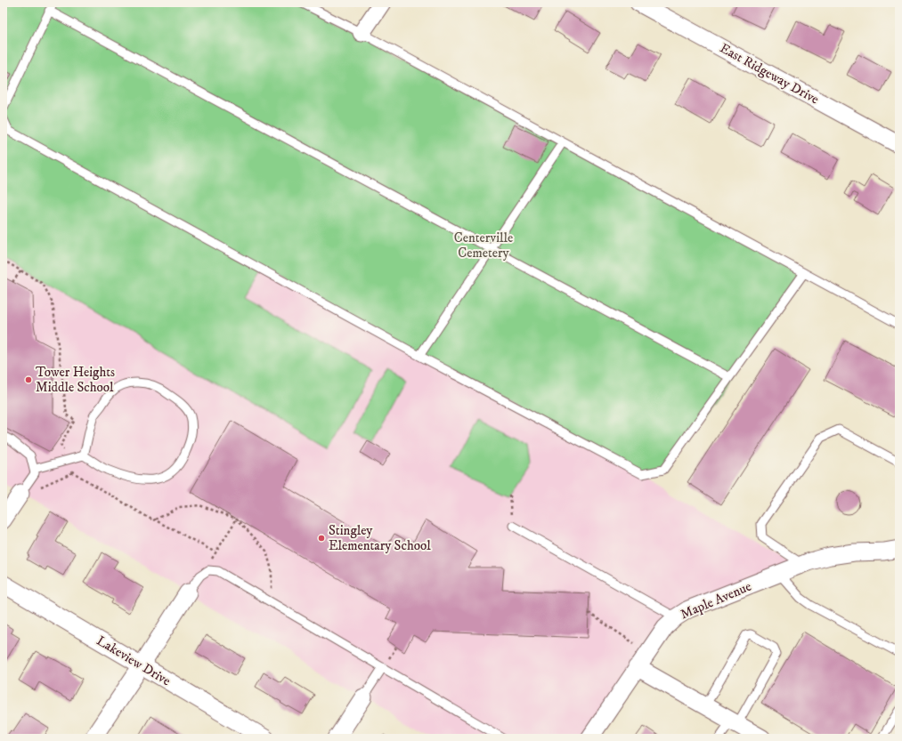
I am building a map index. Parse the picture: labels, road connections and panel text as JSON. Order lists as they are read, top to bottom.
{
  "streets": {
    "street": ["East Ridgeway Drive", "Maple Avenue", "Lakeview Drive"]
  },
  "parks": ["Centerville Cemetery"],
  "places": ["Tower Heights Middle School", "Stingley Elementary School"]
}
